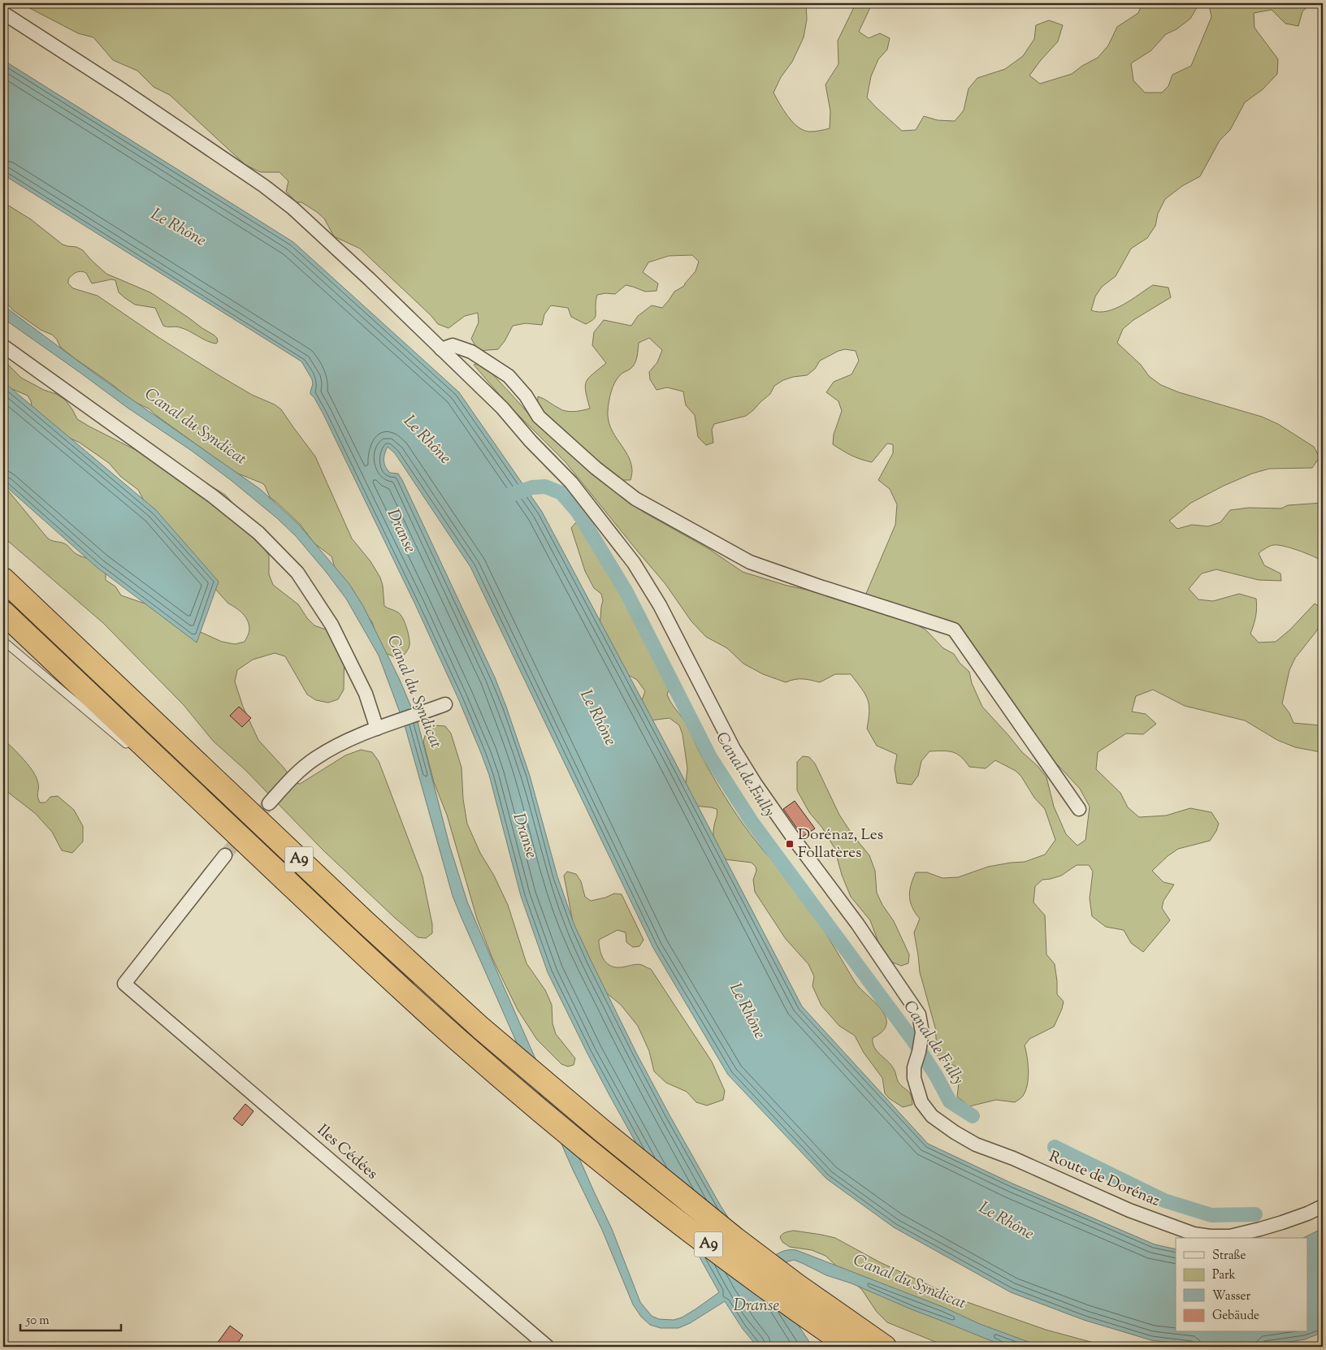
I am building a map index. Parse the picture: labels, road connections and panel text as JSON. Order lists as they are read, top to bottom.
{
  "streets": {
    "highway": ["A9"],
    "street": ["Iles Cédées", "Route de Dorénaz"]
  },
  "water": [
    "Le Rhône",
    "Canal du Syndicat",
    "Dranse",
    "Canal de Fully"
  ],
  "places": {
    "transit": ["Dorénaz, Les Follatères"]
  },
  "legend": [
    "Straße",
    "Park",
    "Wasser",
    "Gebäude"
  ],
  "scale_bar": "50 m"
}
